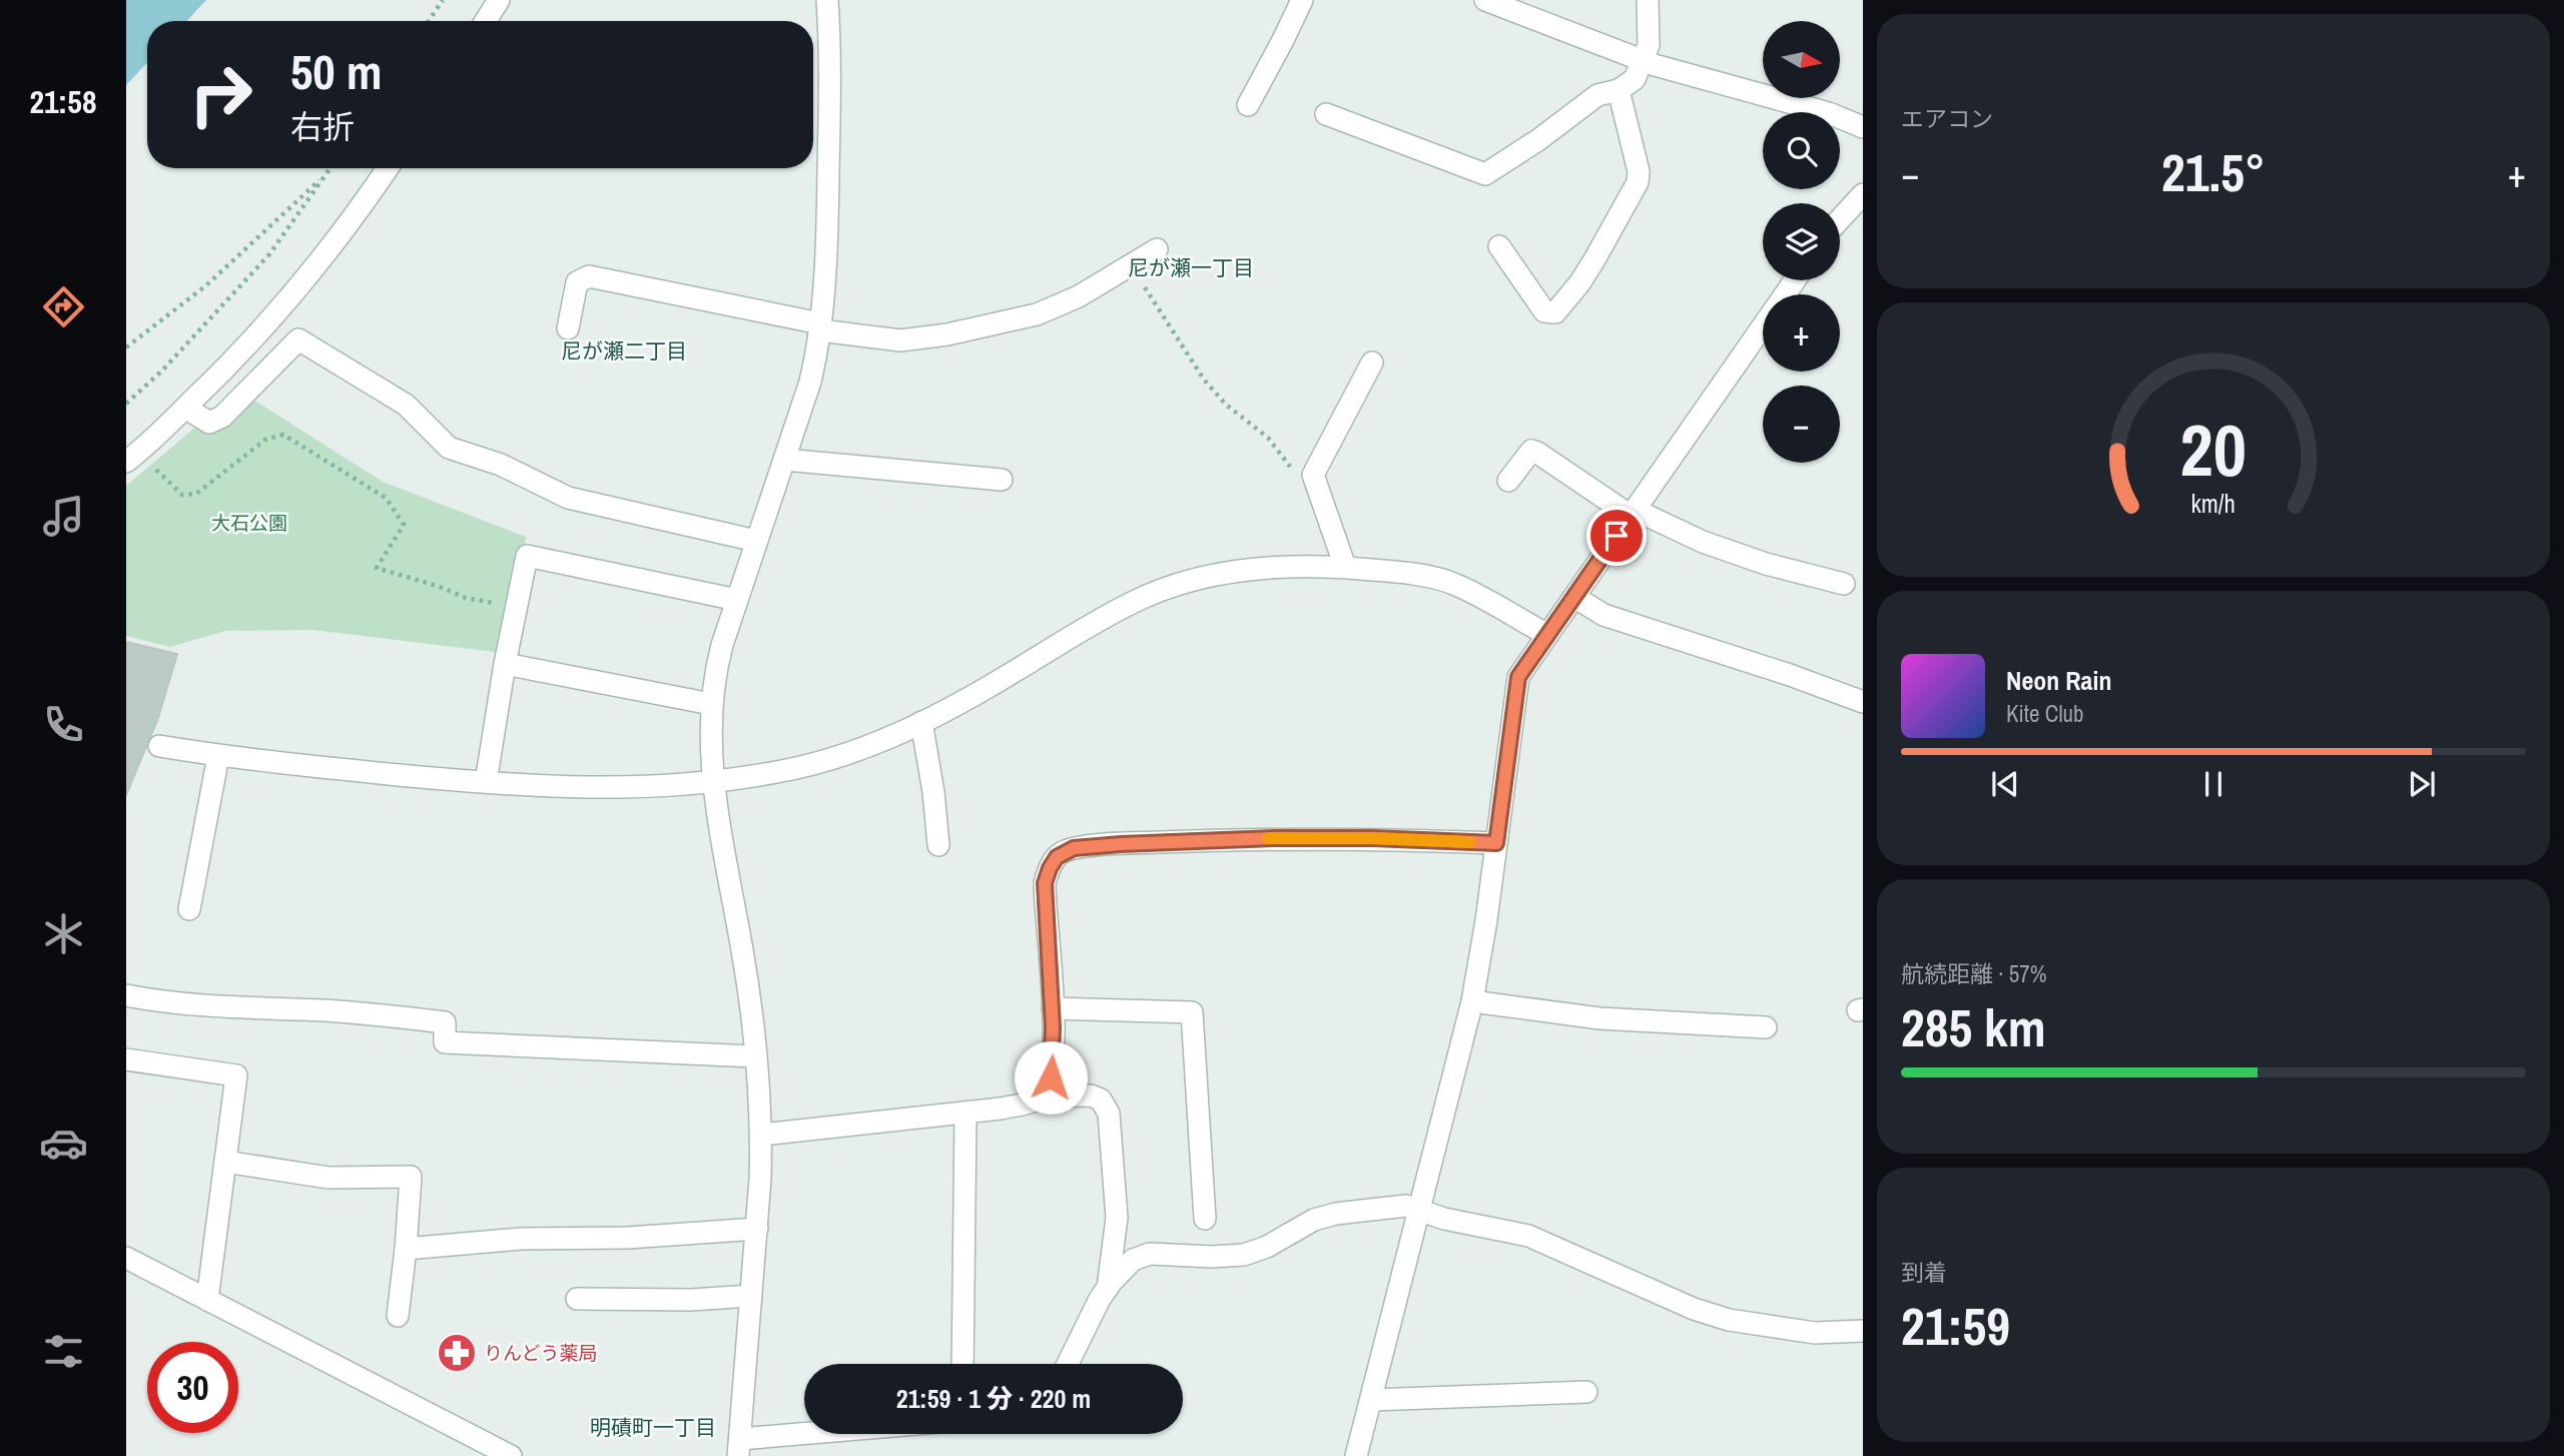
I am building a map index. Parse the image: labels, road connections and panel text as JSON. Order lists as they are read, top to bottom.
{
  "districts": ["尼が瀬一丁目", "尼が瀬二丁目", "明磧町一丁目"],
  "parks": ["大石公園"],
  "places": {
    "pharmacy": ["りんどう薬局"]
  },
  "north": "right",
  "page": {
    "tabs": "21:58",
    "tile": [
      "エアコン",
      ["航続距離 · 57%", "285 km"],
      ["到着", "21:59"]
    ],
    "map_buttons": ["+", "−"],
    "turn": ["50 m", "右折"],
    "heat": ["−", "21.5°", "+"],
    "song": ["Neon Rain", "Kite Club"],
    "limit": "30",
    "trip": "21:59 · 1 分 · 220 m",
    "gauge": ["20", "km/h"]
  }
}
